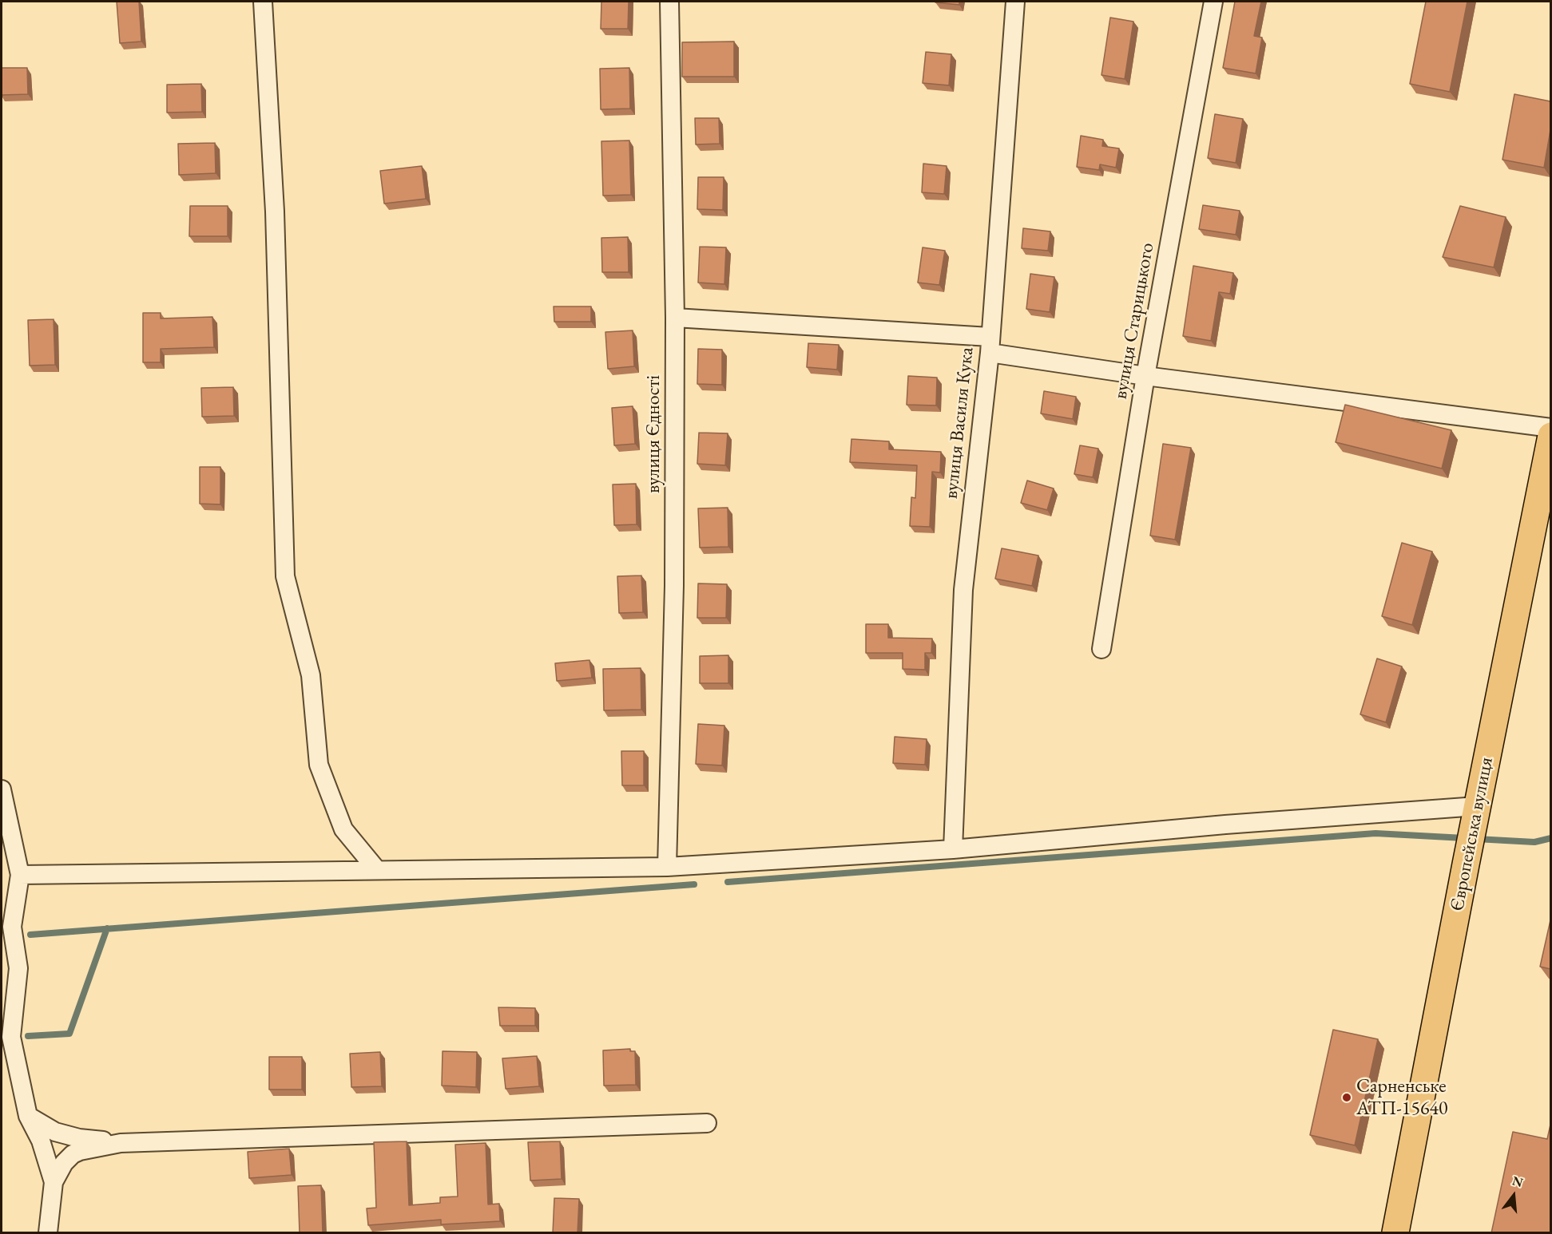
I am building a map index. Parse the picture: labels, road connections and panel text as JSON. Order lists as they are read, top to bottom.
{
  "streets": {
    "main road": ["Європейська вулиця"],
    "street": ["вулиця Старицького", "вулиця Василя Кука", "вулиця Єдності"]
  },
  "places": ["Сарненське АТП-15640"],
  "north": "top"
}
